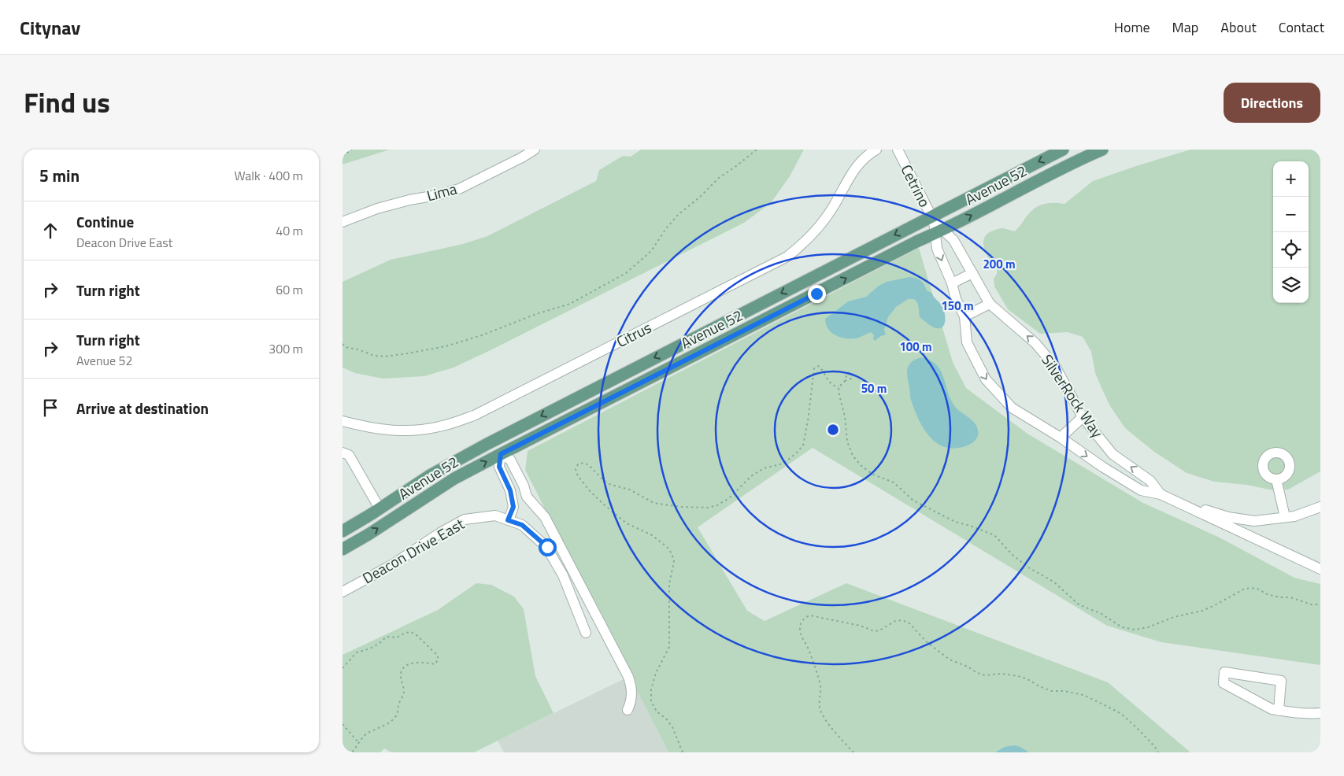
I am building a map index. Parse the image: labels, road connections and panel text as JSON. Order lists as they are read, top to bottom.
{
  "streets": {
    "main road": ["Avenue 52"],
    "street": [
      "Cetrino",
      "Lima",
      "Citrus",
      "SilverRock Way",
      "Deacon Drive East"
    ]
  },
  "crossings": [
    ["Avenue 52", "Cetrino"],
    ["Avenue 52", "SilverRock Way"],
    ["Cetrino", "SilverRock Way"]
  ],
  "page": {
    "header": "Citynav",
    "nav": [
      "Home",
      "Map",
      "About",
      "Contact"
    ],
    "title": "Find us",
    "buttons": "Directions",
    "heading": ["5 min", "Walk · 400 m"],
    "map_buttons": ["+", "−"],
    "list": [
      ["Continue", "Deacon Drive East", "40 m"],
      ["Turn right", "60 m"],
      ["Turn right", "Avenue 52", "300 m"],
      "Arrive at destination"
    ]
  },
  "rings": [
    "200 m",
    "150 m",
    "100 m",
    "50 m"
  ]
}
